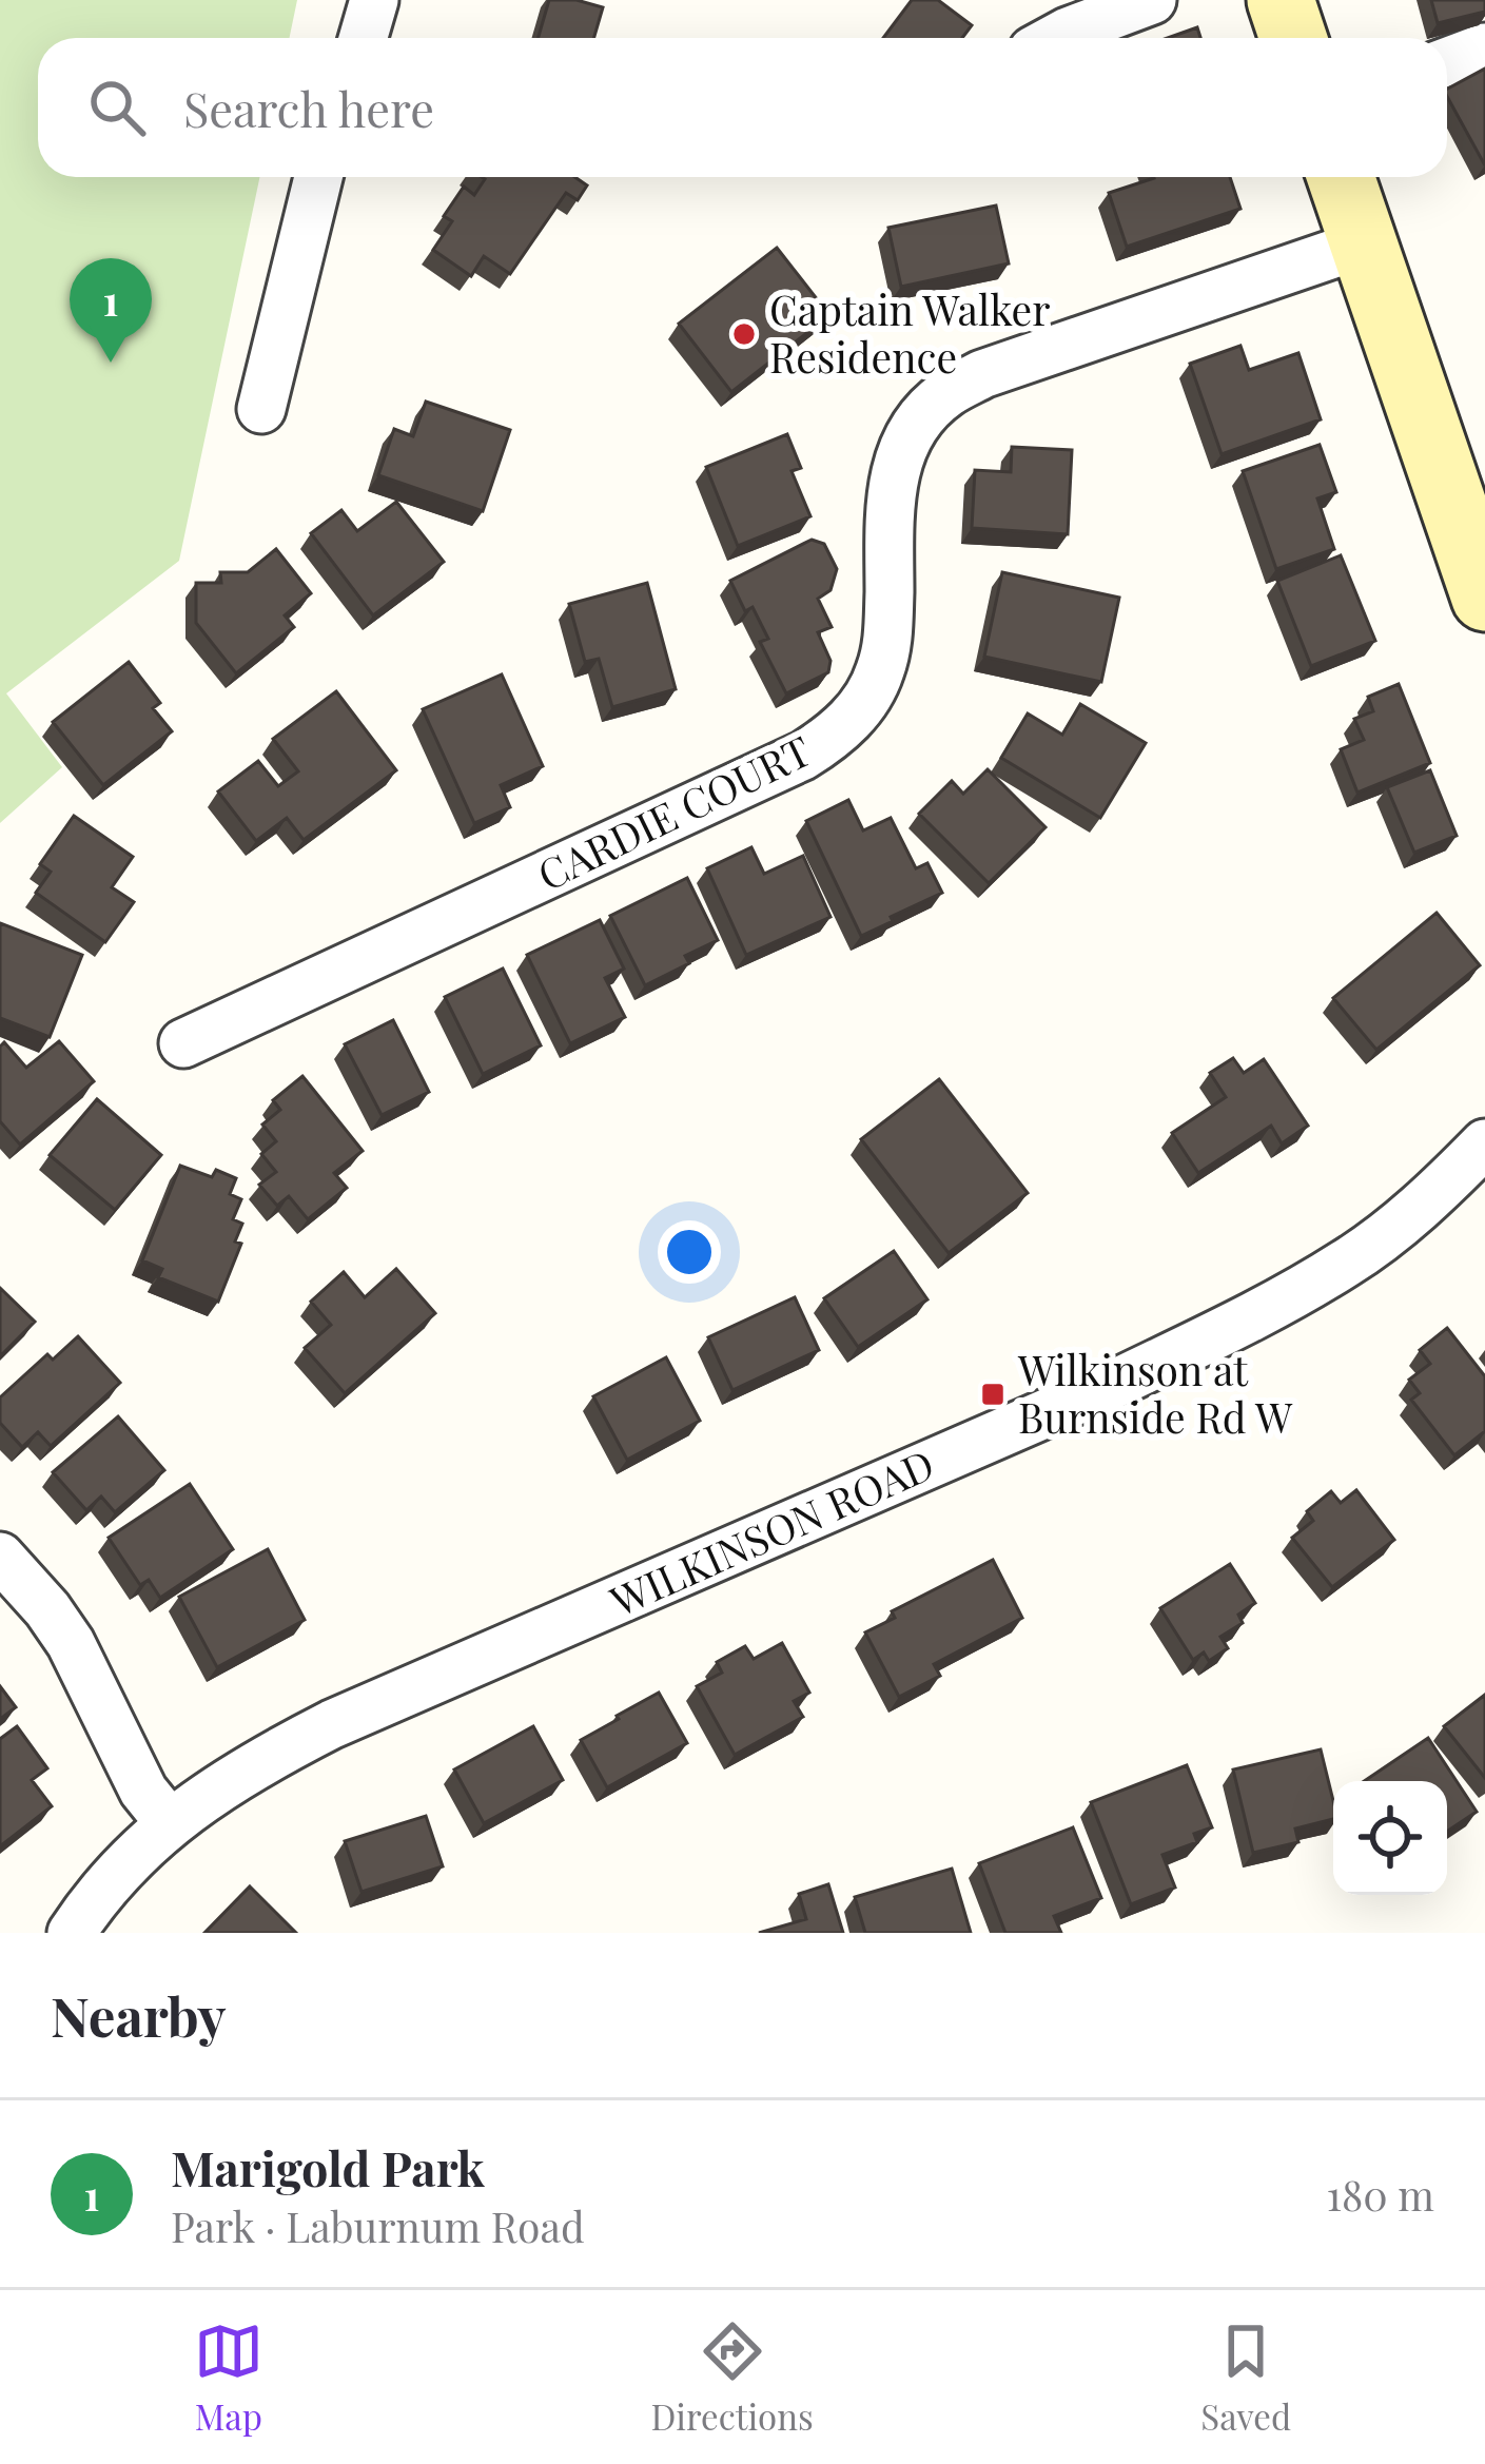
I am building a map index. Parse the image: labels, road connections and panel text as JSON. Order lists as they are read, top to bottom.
{
  "streets": {
    "street": ["CARDIE COURT", "WILKINSON ROAD"]
  },
  "places": {
    "other": ["Captain Walker Residence"],
    "transit": ["Wilkinson at Burnside Rd W"]
  },
  "page": {
    "search": "Search here",
    "pins": "1",
    "heading": "Nearby",
    "list": [
      {
        "mark": "1",
        "name": "Marigold Park",
        "note": "Park · Laburnum Road",
        "value": "180 m"
      }
    ],
    "nav": ["Map", "Directions", "Saved"]
  }
}
